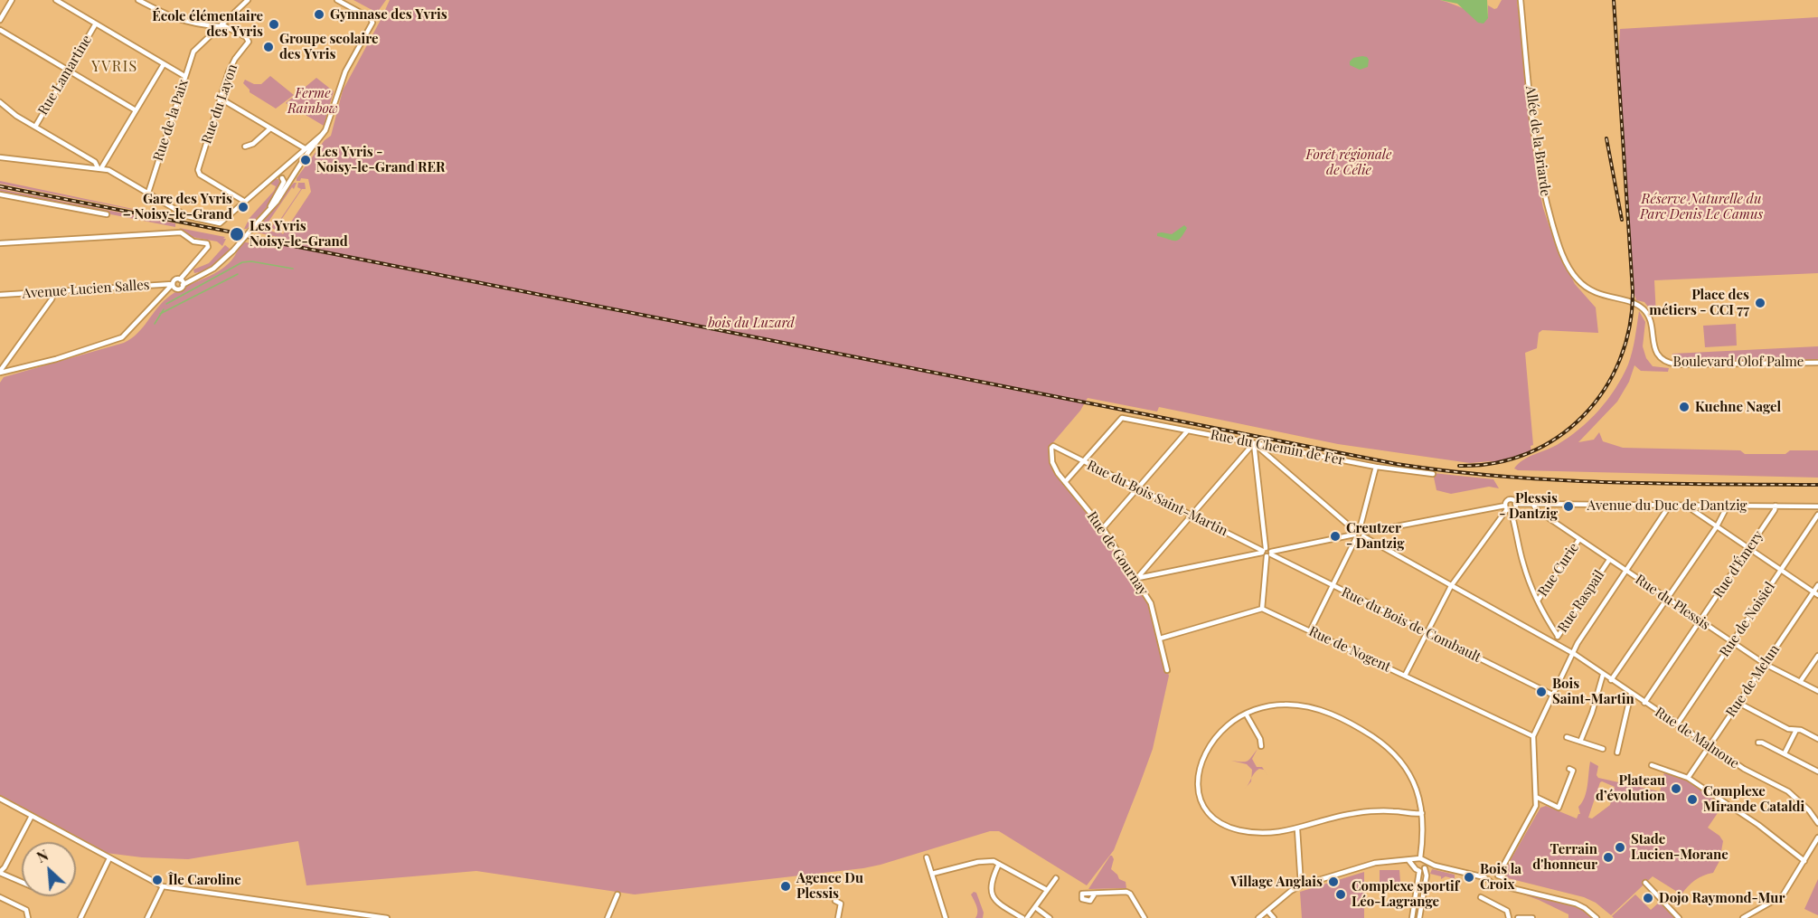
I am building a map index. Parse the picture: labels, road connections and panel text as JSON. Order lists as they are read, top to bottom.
{
  "streets": {
    "street": [
      "Rue Lamartine",
      "Rue du Layon",
      "Rue de la Paix",
      "Allée de la Briarde",
      "Avenue Lucien Salles",
      "Boulevard Olof Palme",
      "Rue du Chemin de Fer",
      "Rue du Bois Saint-Martin",
      "Avenue du Duc de Dantzig",
      "Rue de Gournay",
      "Rue d'Émery",
      "Rue Curie",
      "Rue Raspail",
      "Rue du Plessis",
      "Rue de Noisiel",
      "Rue du Bois de Combault",
      "Rue de Nogent",
      "Rue de Melun",
      "Rue de Malnoue"
    ]
  },
  "crossings": [
    ["Rue du Layon", "Rue de la Paix"],
    ["Allée de la Briarde", "Boulevard Olof Palme"],
    ["Rue du Chemin de Fer", "Rue du Bois Saint-Martin"],
    ["Rue du Bois Saint-Martin", "Rue de Gournay"],
    ["Rue du Bois Saint-Martin", "Rue du Bois de Combault"],
    ["Avenue du Duc de Dantzig", "Rue d'Émery"],
    ["Avenue du Duc de Dantzig", "Rue du Plessis"],
    ["Rue d'Émery", "Rue du Plessis"],
    ["Rue d'Émery", "Rue de Malnoue"],
    ["Rue Curie", "Rue du Plessis"],
    ["Rue Raspail", "Rue du Plessis"],
    ["Rue du Plessis", "Rue de Noisiel"],
    ["Rue du Plessis", "Rue de Melun"],
    ["Rue de Noisiel", "Rue de Malnoue"],
    ["Rue de Melun", "Rue de Malnoue"]
  ],
  "districts": ["YVRIS"],
  "parks": [
    "Ferme Rainbow",
    "Forêt régionale de Célie",
    "Réserve Naturelle du Parc Denis Le Camus",
    "bois du Luzard"
  ],
  "places": [
    "Gymnase des Yvris",
    "École élémentaire des Yvris",
    "Groupe scolaire des Yvris",
    "Les Yvris - Noisy-le-Grand RER",
    "Gare des Yvris – Noisy-le-Grand",
    "Les Yvris Noisy-le-Grand",
    "Place des métiers - CCI 77",
    "Kuehne Nagel",
    "Plessis - Dantzig",
    "Creutzer - Dantzig",
    "Bois Saint-Martin",
    "Plateau d’évolution",
    "Complexe Mirande Cataldi",
    "Stade Lucien-Morane",
    "Terrain d'honneur",
    "Bois la Croix",
    "Île Caroline",
    "Village Anglais",
    "Agence Du Plessis",
    "Complexe sportif Léo-Lagrange",
    "Dojo Raymond-Mur"
  ],
  "north": "top left"
}
